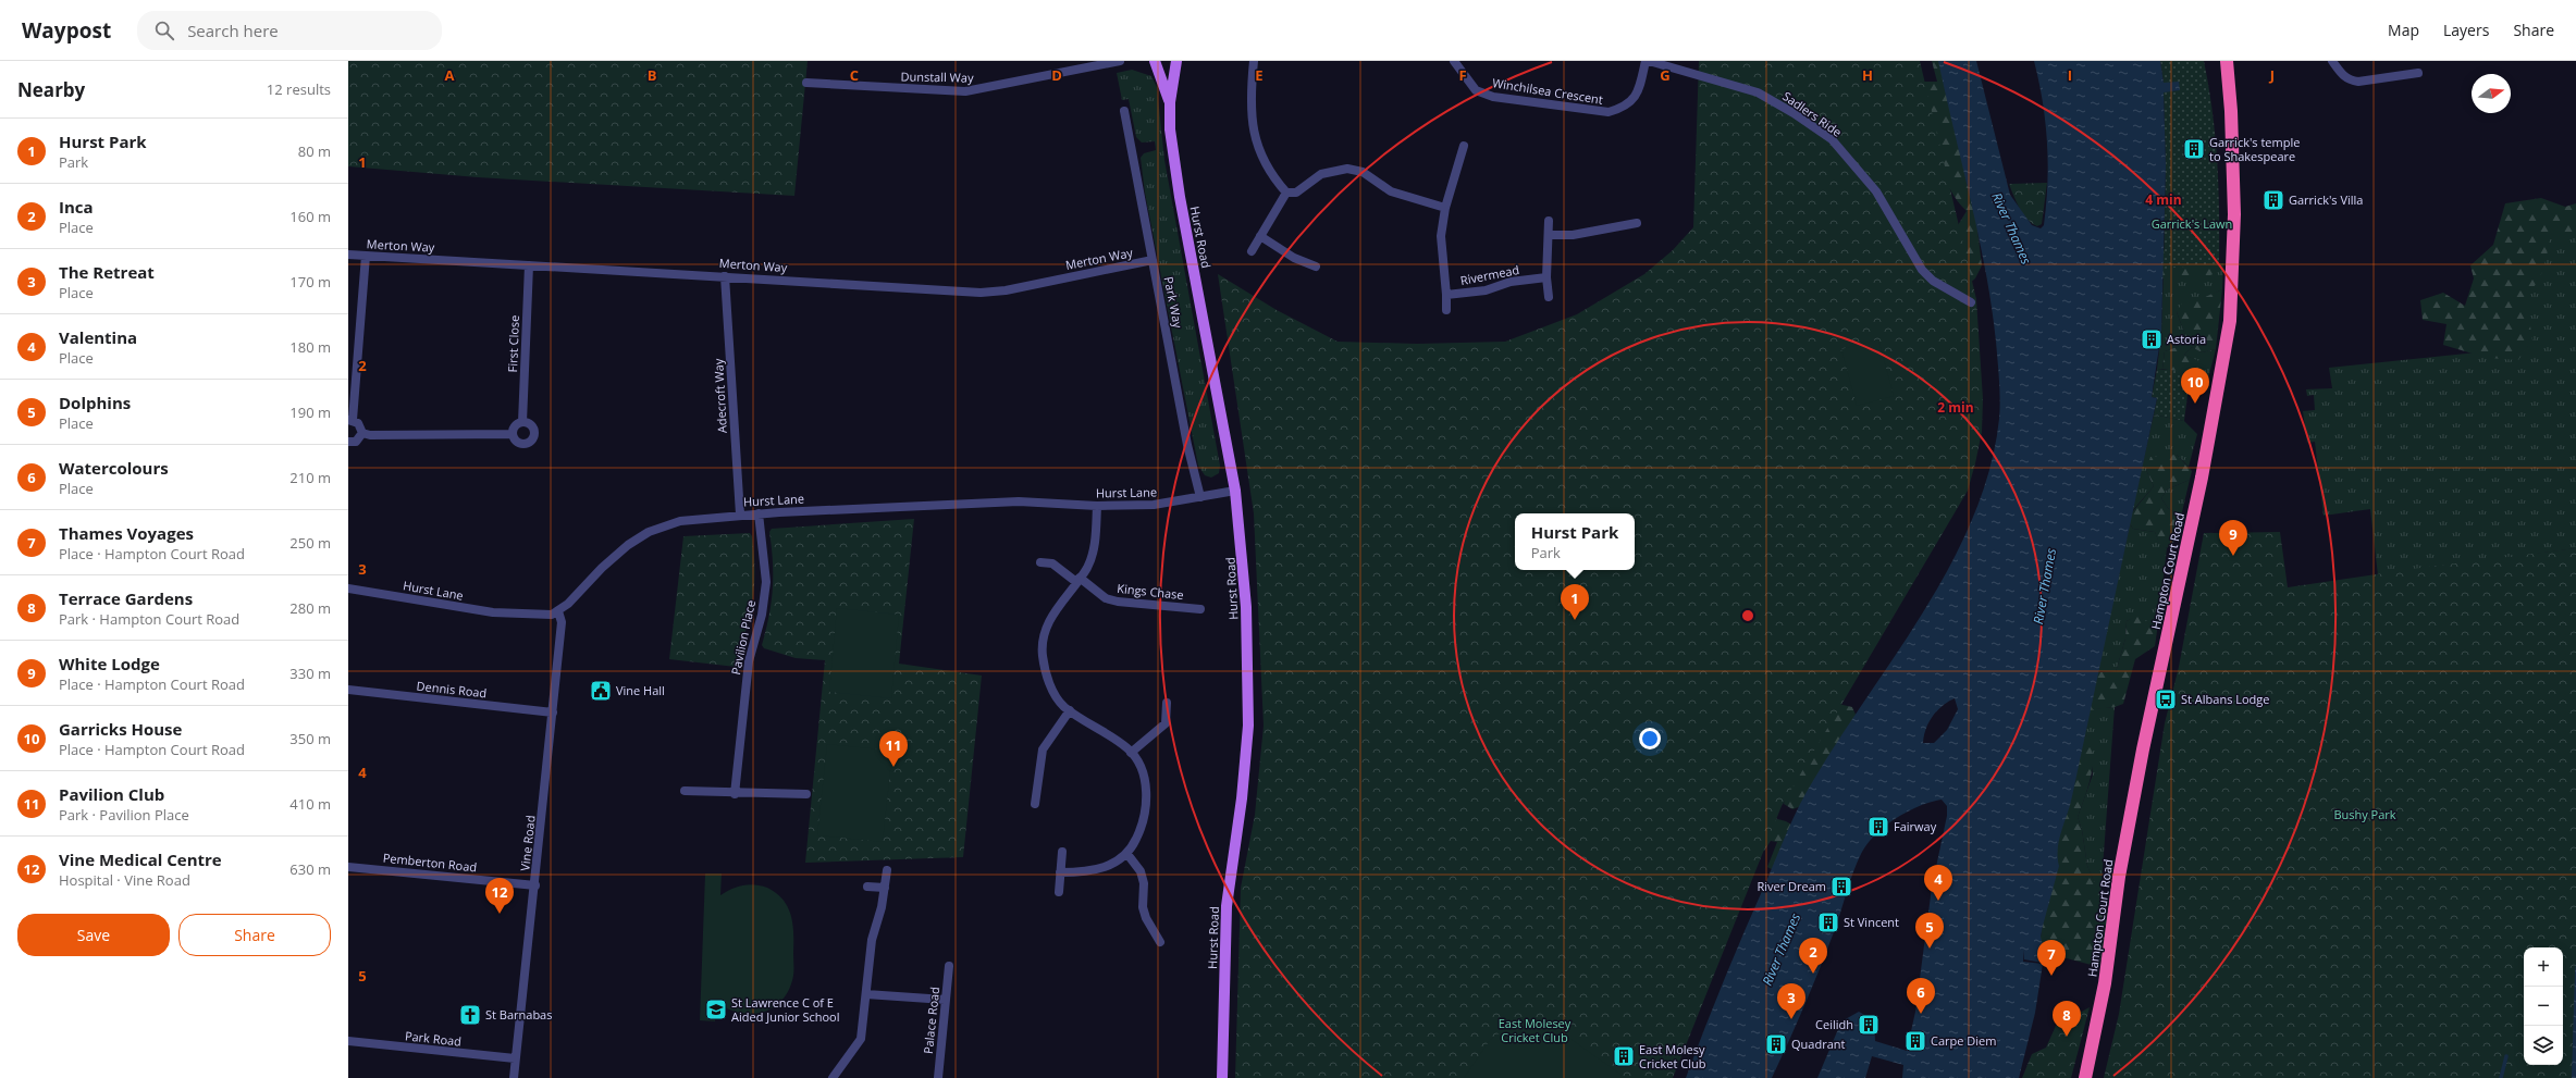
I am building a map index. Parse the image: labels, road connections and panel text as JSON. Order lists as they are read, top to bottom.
{
  "streets": {
    "highway": ["Hampton Court Road"],
    "main road": ["Hurst Road"],
    "street": [
      "Dunstall Way",
      "Winchilsea Crescent",
      "Sadlers Ride",
      "Merton Way",
      "Rivermead",
      "Park Way",
      "First Close",
      "Adecroft Way",
      "Hurst Lane",
      "Kings Chase",
      "Pavilion Place",
      "Dennis Road",
      "Vine Road",
      "Pemberton Road",
      "Palace Road",
      "Park Road"
    ]
  },
  "crossings": [
    ["Hurst Road", "Hurst Lane"],
    ["Merton Way", "Park Way"],
    ["Merton Way", "First Close"],
    ["Merton Way", "Adecroft Way"],
    ["Park Way", "Hurst Lane"],
    ["Adecroft Way", "Hurst Lane"],
    ["Hurst Lane", "Pavilion Place"],
    ["Hurst Lane", "Vine Road"],
    ["Dennis Road", "Vine Road"],
    ["Vine Road", "Pemberton Road"],
    ["Vine Road", "Park Road"]
  ],
  "water": ["River Thames"],
  "parks": ["Garrick's Lawn", "Bushy Park", "East Molesey Cricket Club"],
  "places": {
    "building": [
      "Garrick's temple to Shakespeare",
      "Garrick's Villa",
      "Astoria",
      "Fairway",
      "River Dream",
      "St Vincent",
      "Ceilidh",
      "Carpe Diem",
      "Quadrant",
      "East Molesy Cricket Club"
    ],
    "public building": ["Vine Hall"],
    "bus stop": ["St Albans Lodge"],
    "school or university": ["St Lawrence C of E Aided Junior School"],
    "church": ["St Barnabas"]
  },
  "north": "right",
  "page": {
    "header": "Waypost",
    "search": "Search here",
    "nav": ["Map", "Layers", "Share"],
    "heading": ["Nearby", "12 results"],
    "list": [
      {
        "mark": "1",
        "name": "Hurst Park",
        "note": "Park",
        "value": "80 m"
      },
      {
        "mark": "2",
        "name": "Inca",
        "note": "Place",
        "value": "160 m"
      },
      {
        "mark": "3",
        "name": "The Retreat",
        "note": "Place",
        "value": "170 m"
      },
      {
        "mark": "4",
        "name": "Valentina",
        "note": "Place",
        "value": "180 m"
      },
      {
        "mark": "5",
        "name": "Dolphins",
        "note": "Place",
        "value": "190 m"
      },
      {
        "mark": "6",
        "name": "Watercolours",
        "note": "Place",
        "value": "210 m"
      },
      {
        "mark": "7",
        "name": "Thames Voyages",
        "note": "Place · Hampton Court Road",
        "value": "250 m"
      },
      {
        "mark": "8",
        "name": "Terrace Gardens",
        "note": "Park · Hampton Court Road",
        "value": "280 m"
      },
      {
        "mark": "9",
        "name": "White Lodge",
        "note": "Place · Hampton Court Road",
        "value": "330 m"
      },
      {
        "mark": "10",
        "name": "Garricks House",
        "note": "Place · Hampton Court Road",
        "value": "350 m"
      },
      {
        "mark": "11",
        "name": "Pavilion Club",
        "note": "Park · Pavilion Place",
        "value": "410 m"
      },
      {
        "mark": "12",
        "name": "Vine Medical Centre",
        "note": "Hospital · Vine Road",
        "value": "630 m"
      }
    ],
    "pins": [
      "10",
      "9",
      "1",
      "11",
      "4",
      "12",
      "5",
      "2",
      "7",
      "6",
      "3",
      "8"
    ],
    "popup": ["Hurst Park", "Park"],
    "buttons": ["Save", "Share"],
    "map_buttons": ["+", "−"]
  },
  "grid": {
    "columns": [
      "A",
      "B",
      "C",
      "D",
      "E",
      "F",
      "G",
      "H",
      "I",
      "J"
    ],
    "rows": [
      "1",
      "2",
      "3",
      "4",
      "5"
    ]
  },
  "rings": ["4 min", "2 min"]
}
